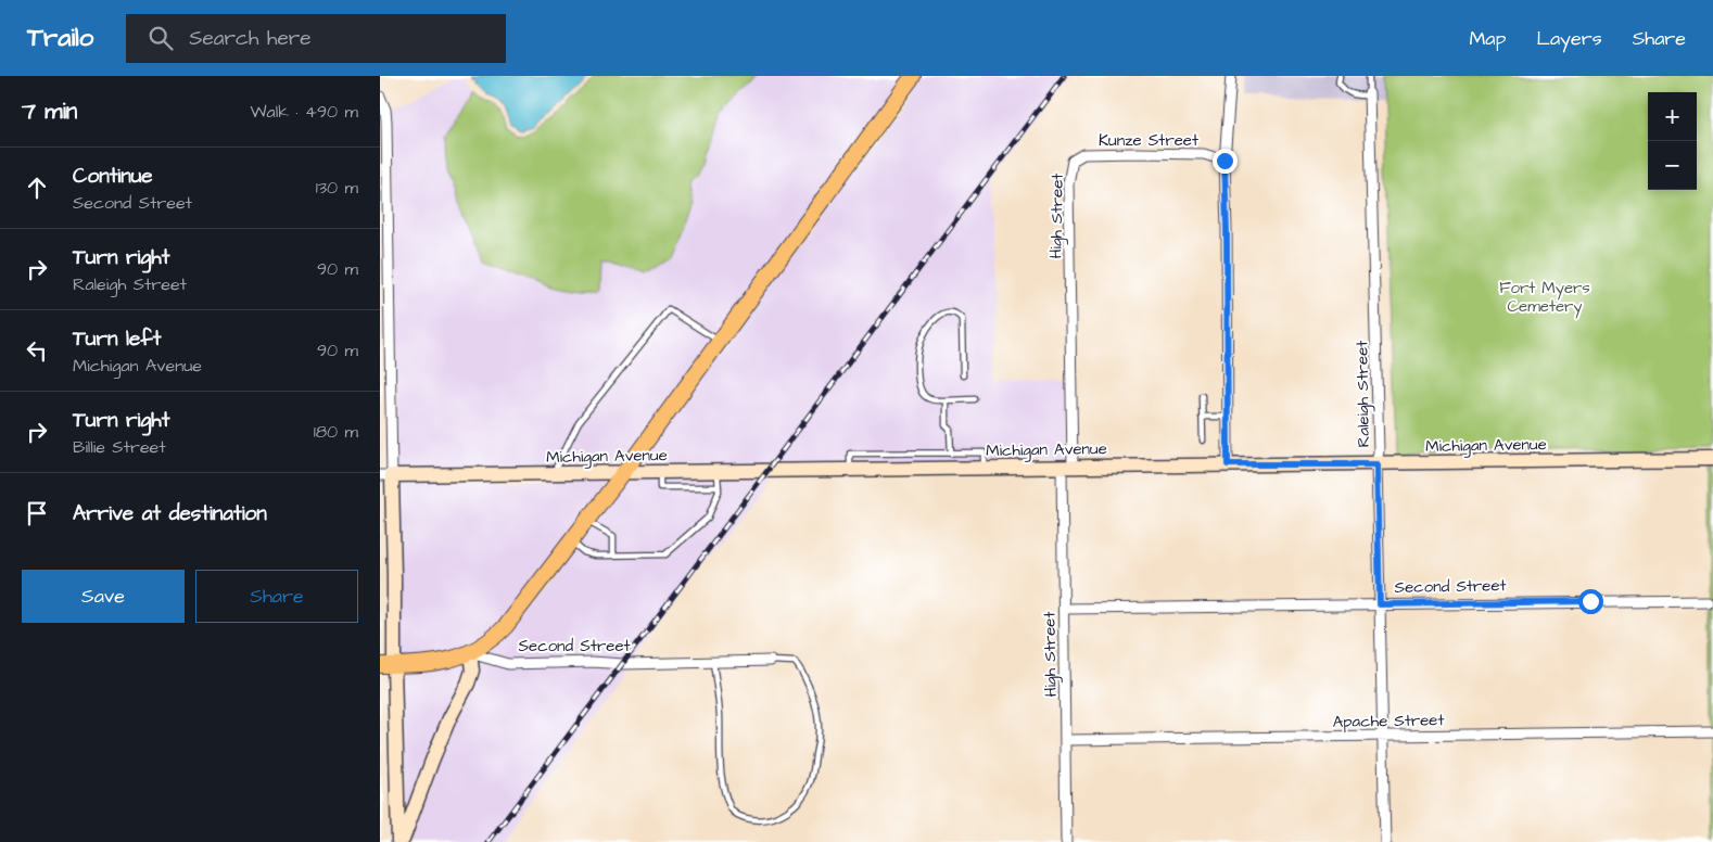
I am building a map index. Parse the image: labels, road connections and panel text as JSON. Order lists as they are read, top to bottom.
{
  "streets": {
    "street": [
      "Kunze Street",
      "High Street",
      "Raleigh Street",
      "Michigan Avenue",
      "Second Street",
      "Apache Street"
    ]
  },
  "crossings": [
    ["Kunze Street", "High Street"],
    ["High Street", "Michigan Avenue"],
    ["High Street", "Second Street"],
    ["High Street", "Apache Street"],
    ["Raleigh Street", "Michigan Avenue"],
    ["Raleigh Street", "Second Street"],
    ["Raleigh Street", "Apache Street"]
  ],
  "parks": ["Fort Myers Cemetery"],
  "page": {
    "header": "Trailo",
    "search": "Search here",
    "nav": ["Map", "Layers", "Share"],
    "heading": ["7 min", "Walk · 490 m"],
    "map_buttons": ["+", "−"],
    "list": [
      ["Continue", "Second Street", "130 m"],
      ["Turn right", "Raleigh Street", "90 m"],
      ["Turn left", "Michigan Avenue", "90 m"],
      ["Turn right", "Billie Street", "180 m"],
      "Arrive at destination"
    ],
    "buttons": ["Save", "Share"]
  }
}
